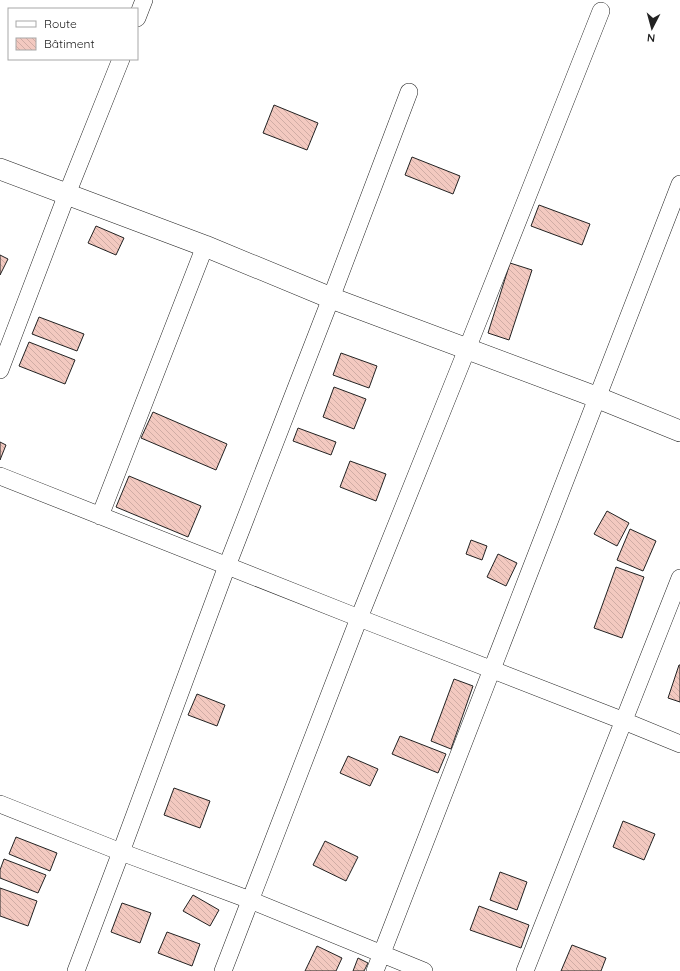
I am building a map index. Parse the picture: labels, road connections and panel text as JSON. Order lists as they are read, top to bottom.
{
  "legend": ["Route", "Bâtiment"],
  "north": "bottom"
}
